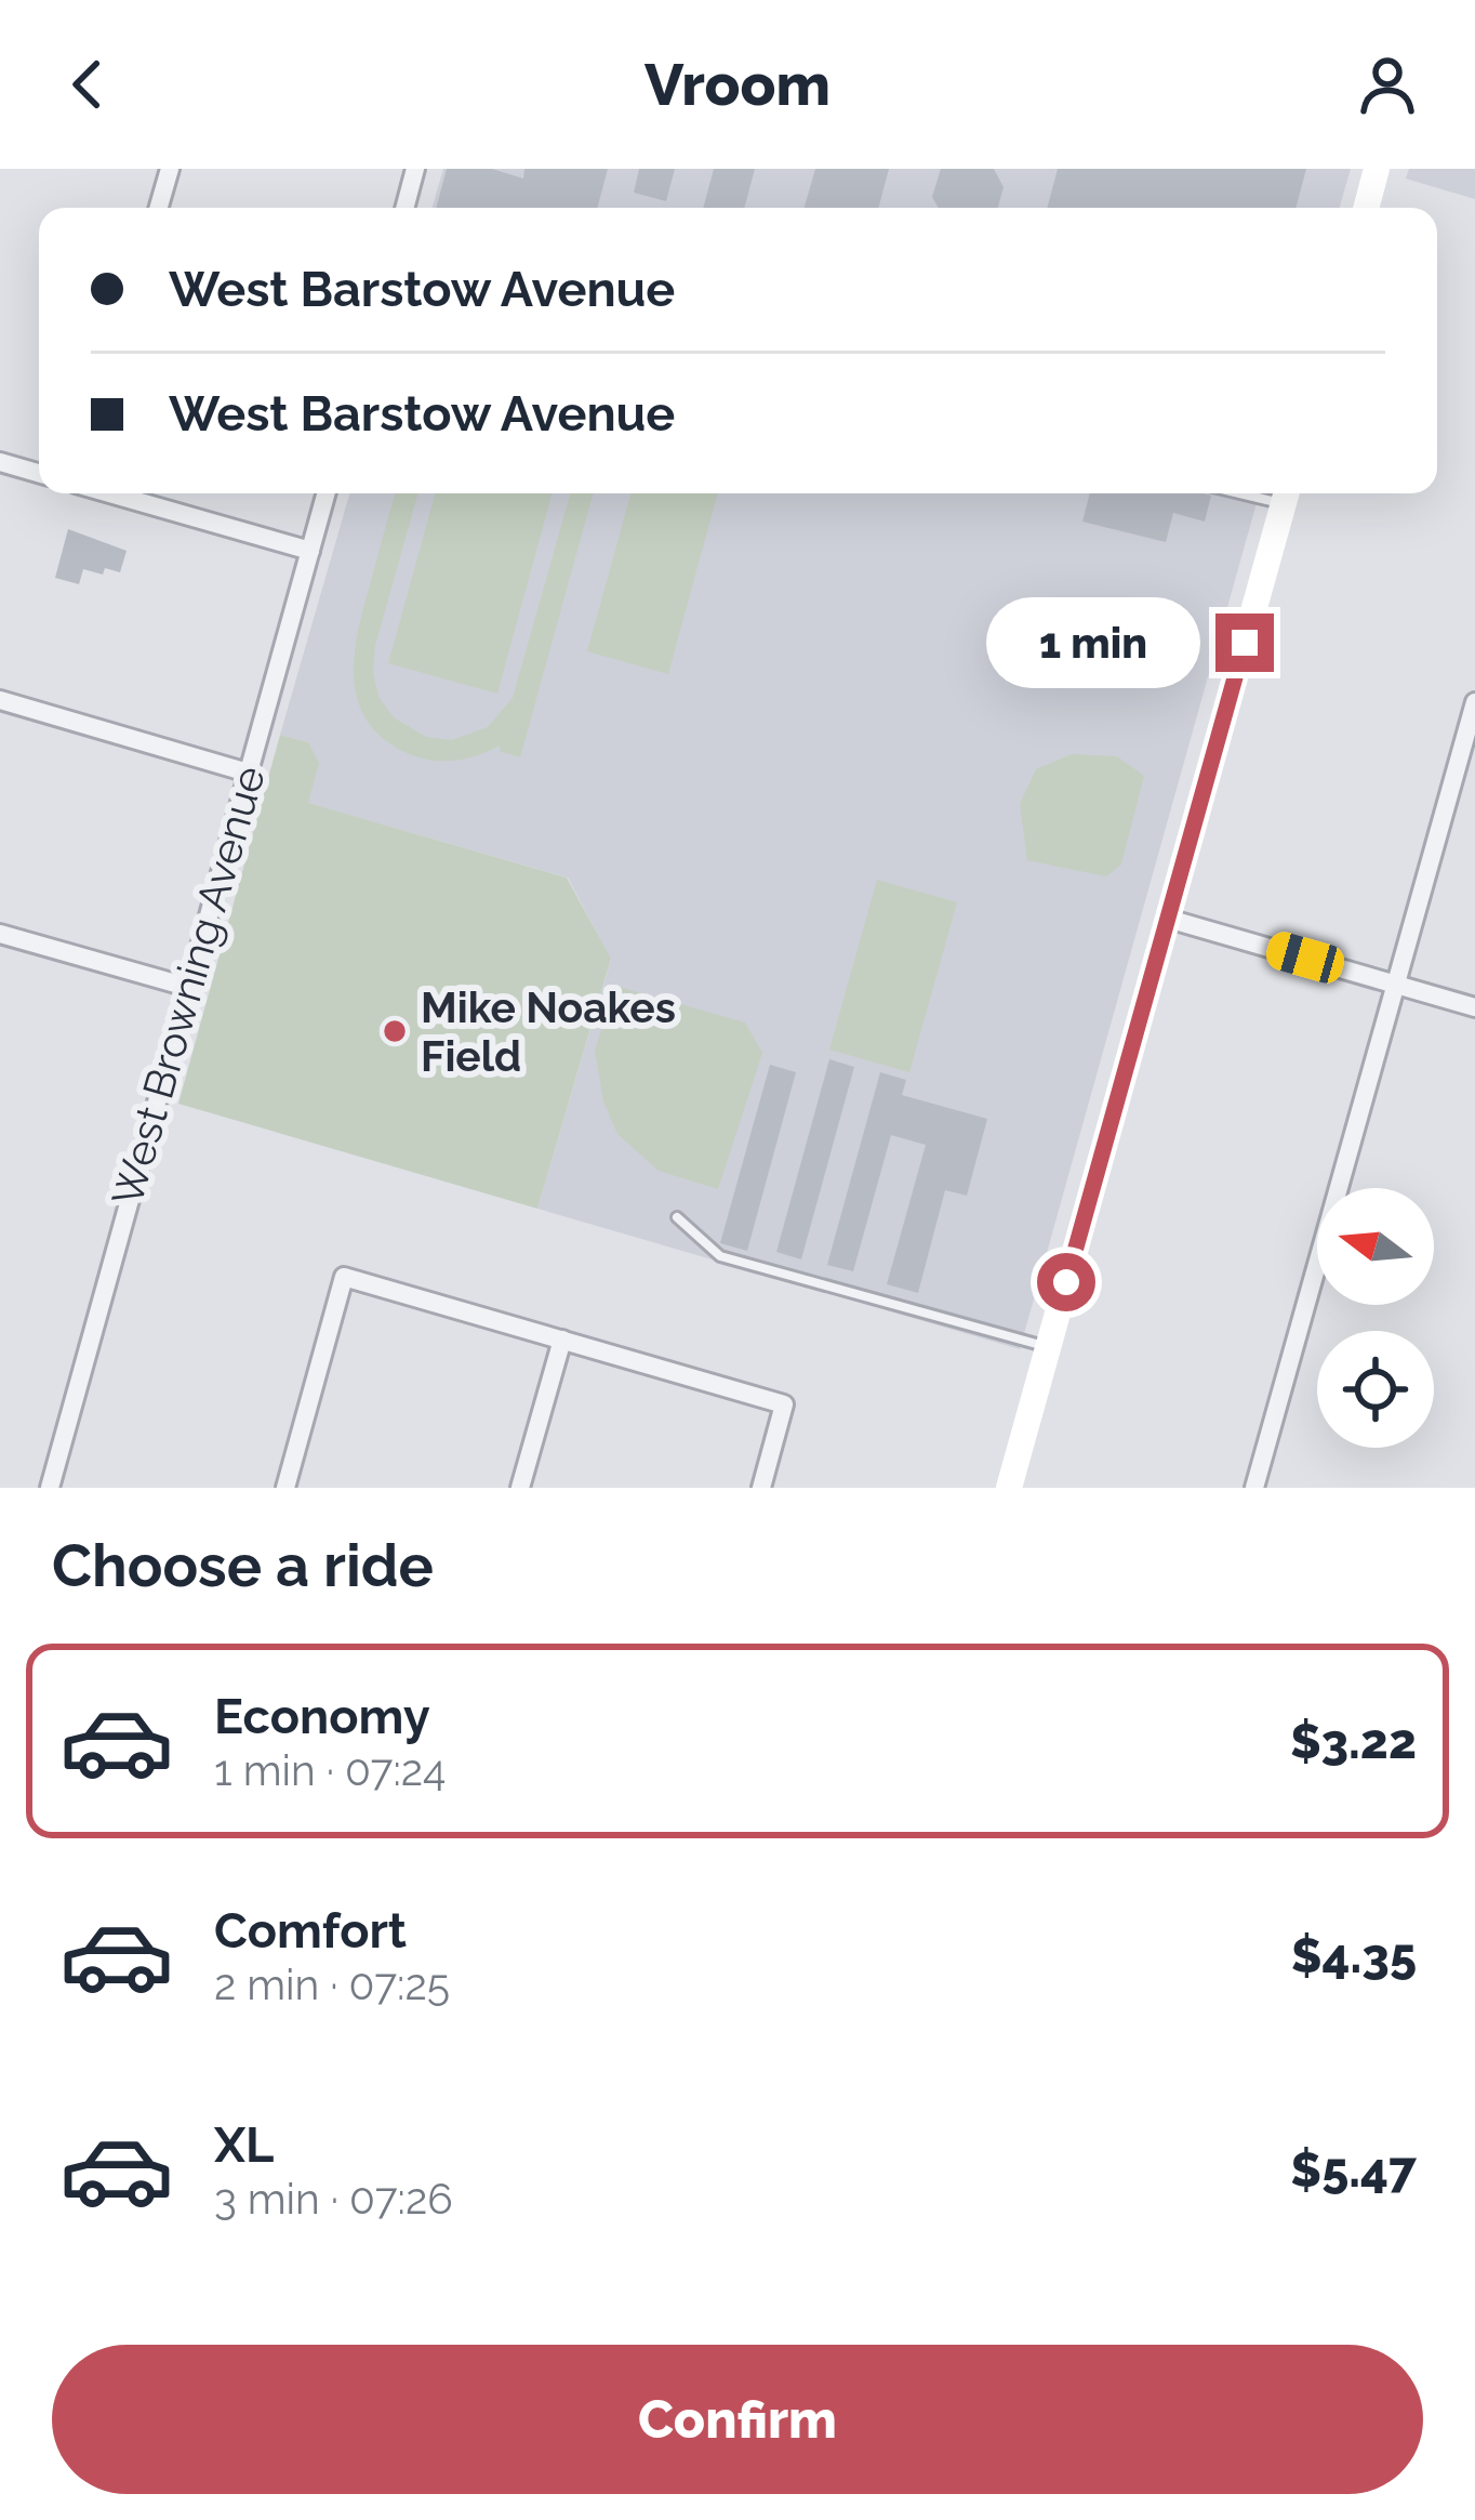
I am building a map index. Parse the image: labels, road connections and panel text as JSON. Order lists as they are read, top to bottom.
{
  "streets": {
    "street": ["West Browning Avenue"]
  },
  "places": ["Mike Noakes Field"],
  "north": "left",
  "page": {
    "header": "Vroom",
    "banner": ["West Barstow Avenue", "West Barstow Avenue"],
    "bubble": "1 min",
    "heading": "Choose a ride",
    "list": [
      {
        "name": "Economy",
        "note": "1 min · 07:24",
        "value": "$3.22"
      },
      {
        "name": "Comfort",
        "note": "2 min · 07:25",
        "value": "$4.35"
      },
      {
        "name": "XL",
        "note": "3 min · 07:26",
        "value": "$5.47"
      }
    ],
    "buttons": "Confirm"
  }
}
